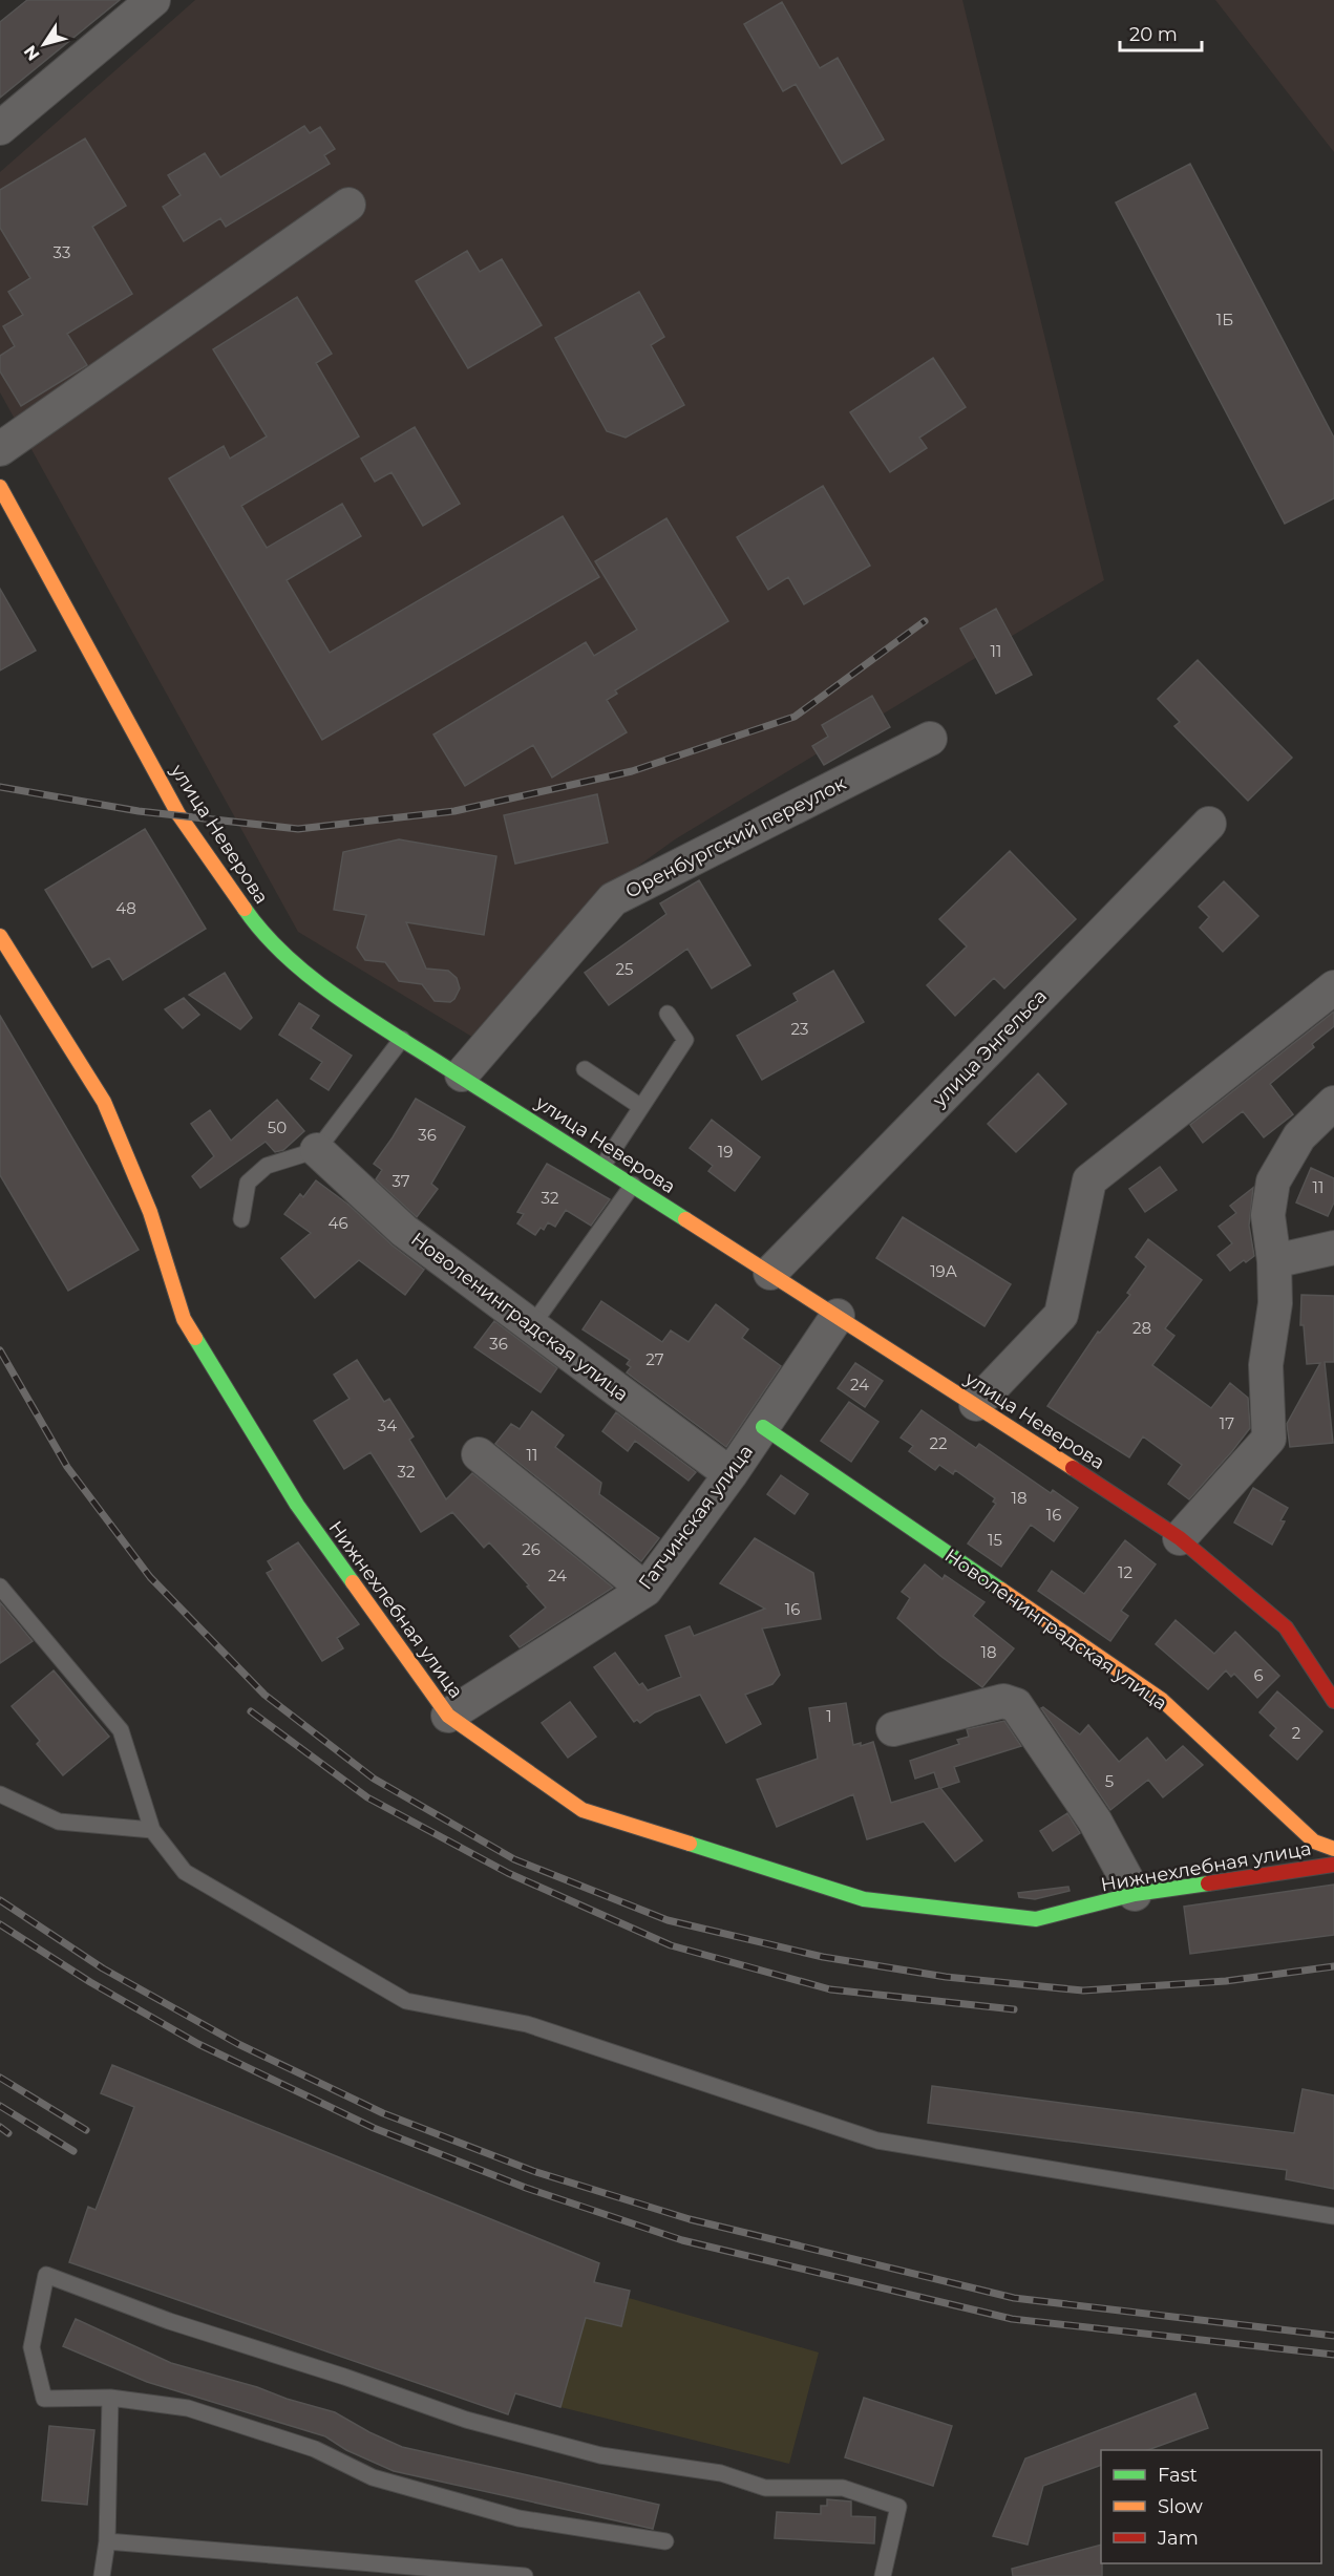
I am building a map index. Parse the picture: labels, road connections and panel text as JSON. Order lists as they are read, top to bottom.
{
  "streets": {
    "street": [
      "улица Неверова",
      "Оренбургский переулок",
      "улица Энгельса",
      "Новоленинградская улица",
      "Гатчинская улица",
      "Нижнехлебная улица"
    ]
  },
  "crossings": [
    ["улица Неверова", "Оренбургский переулок"],
    ["улица Неверова", "улица Энгельса"],
    ["улица Неверова", "Гатчинская улица"],
    ["Новоленинградская улица", "Гатчинская улица"],
    ["Гатчинская улица", "Нижнехлебная улица"]
  ],
  "house_numbers": [
    "33",
    "1Б",
    "11",
    "48",
    "25",
    "23",
    "50",
    "36",
    "19",
    "37",
    "11",
    "32",
    "46",
    "19А",
    "28",
    "36",
    "27",
    "24",
    "17",
    "34",
    "22",
    "11",
    "32",
    "18",
    "16",
    "15",
    "26",
    "12",
    "24",
    "16",
    "18",
    "6",
    "1",
    "2",
    "5"
  ],
  "legend": ["Fast", "Slow", "Jam"],
  "scale_bar": "20 m",
  "north": "bottom left"
}
